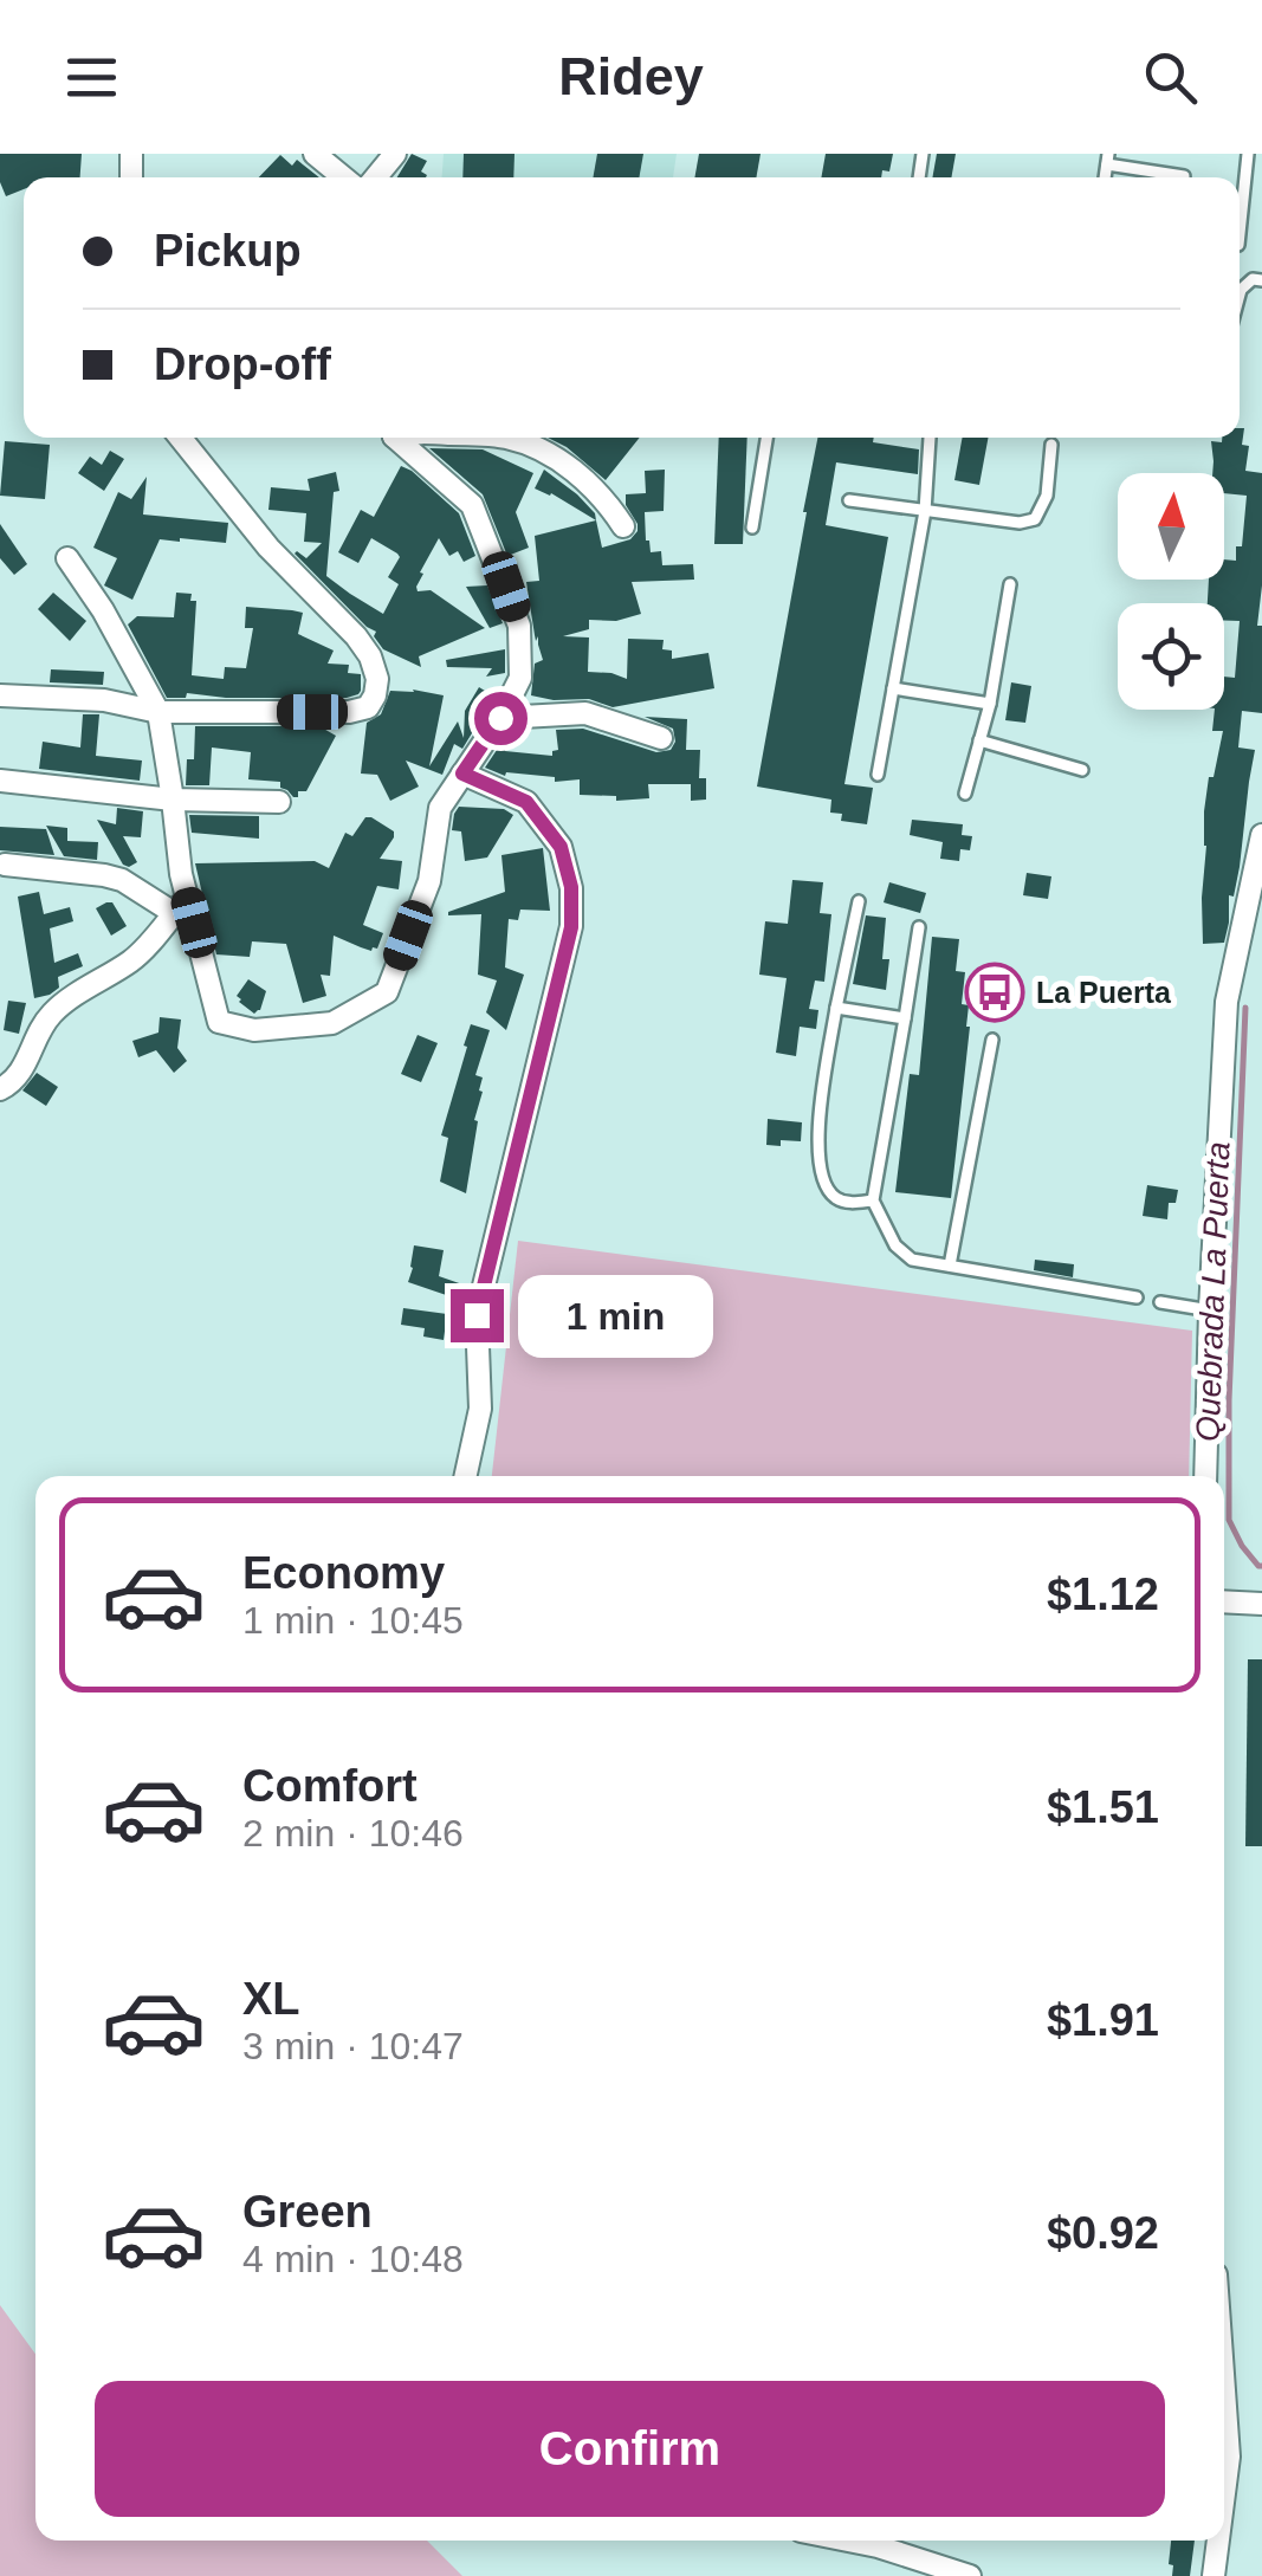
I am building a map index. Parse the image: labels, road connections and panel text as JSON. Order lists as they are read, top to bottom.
{
  "water": ["Quebrada La Puerta"],
  "places": {
    "bus stop": ["La Puerta"]
  },
  "north": "top",
  "page": {
    "header": "Ridey",
    "banner": ["Pickup", "Drop-off"],
    "bubble": "1 min",
    "list": [
      {
        "name": "Economy",
        "note": "1 min · 10:45",
        "value": "$1.12"
      },
      {
        "name": "Comfort",
        "note": "2 min · 10:46",
        "value": "$1.51"
      },
      {
        "name": "XL",
        "note": "3 min · 10:47",
        "value": "$1.91"
      },
      {
        "name": "Green",
        "note": "4 min · 10:48",
        "value": "$0.92"
      }
    ],
    "buttons": "Confirm"
  }
}
